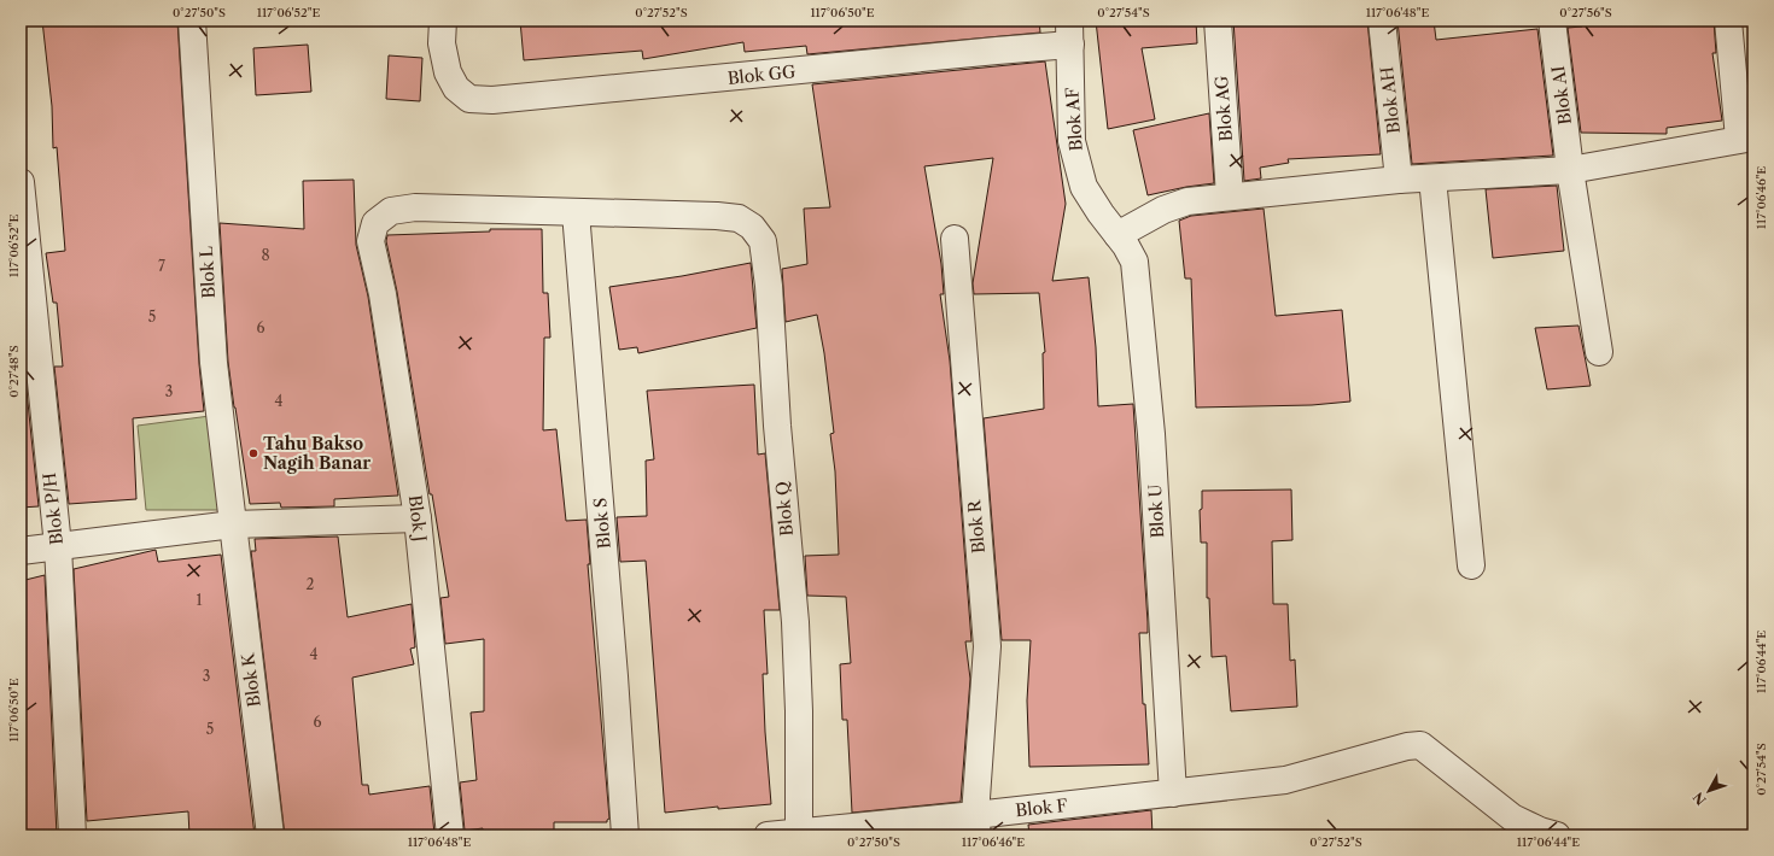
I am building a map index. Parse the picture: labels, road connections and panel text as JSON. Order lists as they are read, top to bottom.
{
  "streets": {
    "street": [
      "Blok GG",
      "Blok AI",
      "Blok AH",
      "Blok AG",
      "Blok AF",
      "Blok L",
      "Blok P/H",
      "Blok Q",
      "Blok U",
      "Blok J",
      "Blok S",
      "Blok R",
      "Blok K",
      "Blok F"
    ]
  },
  "crossings": [
    ["Blok GG", "Blok AF"],
    ["Blok AF", "Blok U"],
    ["Blok L", "Blok K"],
    ["Blok Q", "Blok J"],
    ["Blok Q", "Blok S"],
    ["Blok Q", "Blok F"],
    ["Blok U", "Blok F"],
    ["Blok R", "Blok F"]
  ],
  "places": ["Tahu Bakso Nagih Banar"],
  "house_numbers": [
    "8",
    "7",
    "5",
    "6",
    "3",
    "4",
    "2",
    "1",
    "4",
    "3",
    "6",
    "5"
  ],
  "north": "bottom left",
  "coordinates": [
    "0°27'50\"S",
    "117°06'52\"E",
    "0°27'52\"S",
    "117°06'50\"E",
    "0°27'54\"S",
    "117°06'48\"E",
    "0°27'56\"S",
    "117°06'46\"E",
    "0°27'48\"S",
    "117°06'44\"E"
  ]
}
